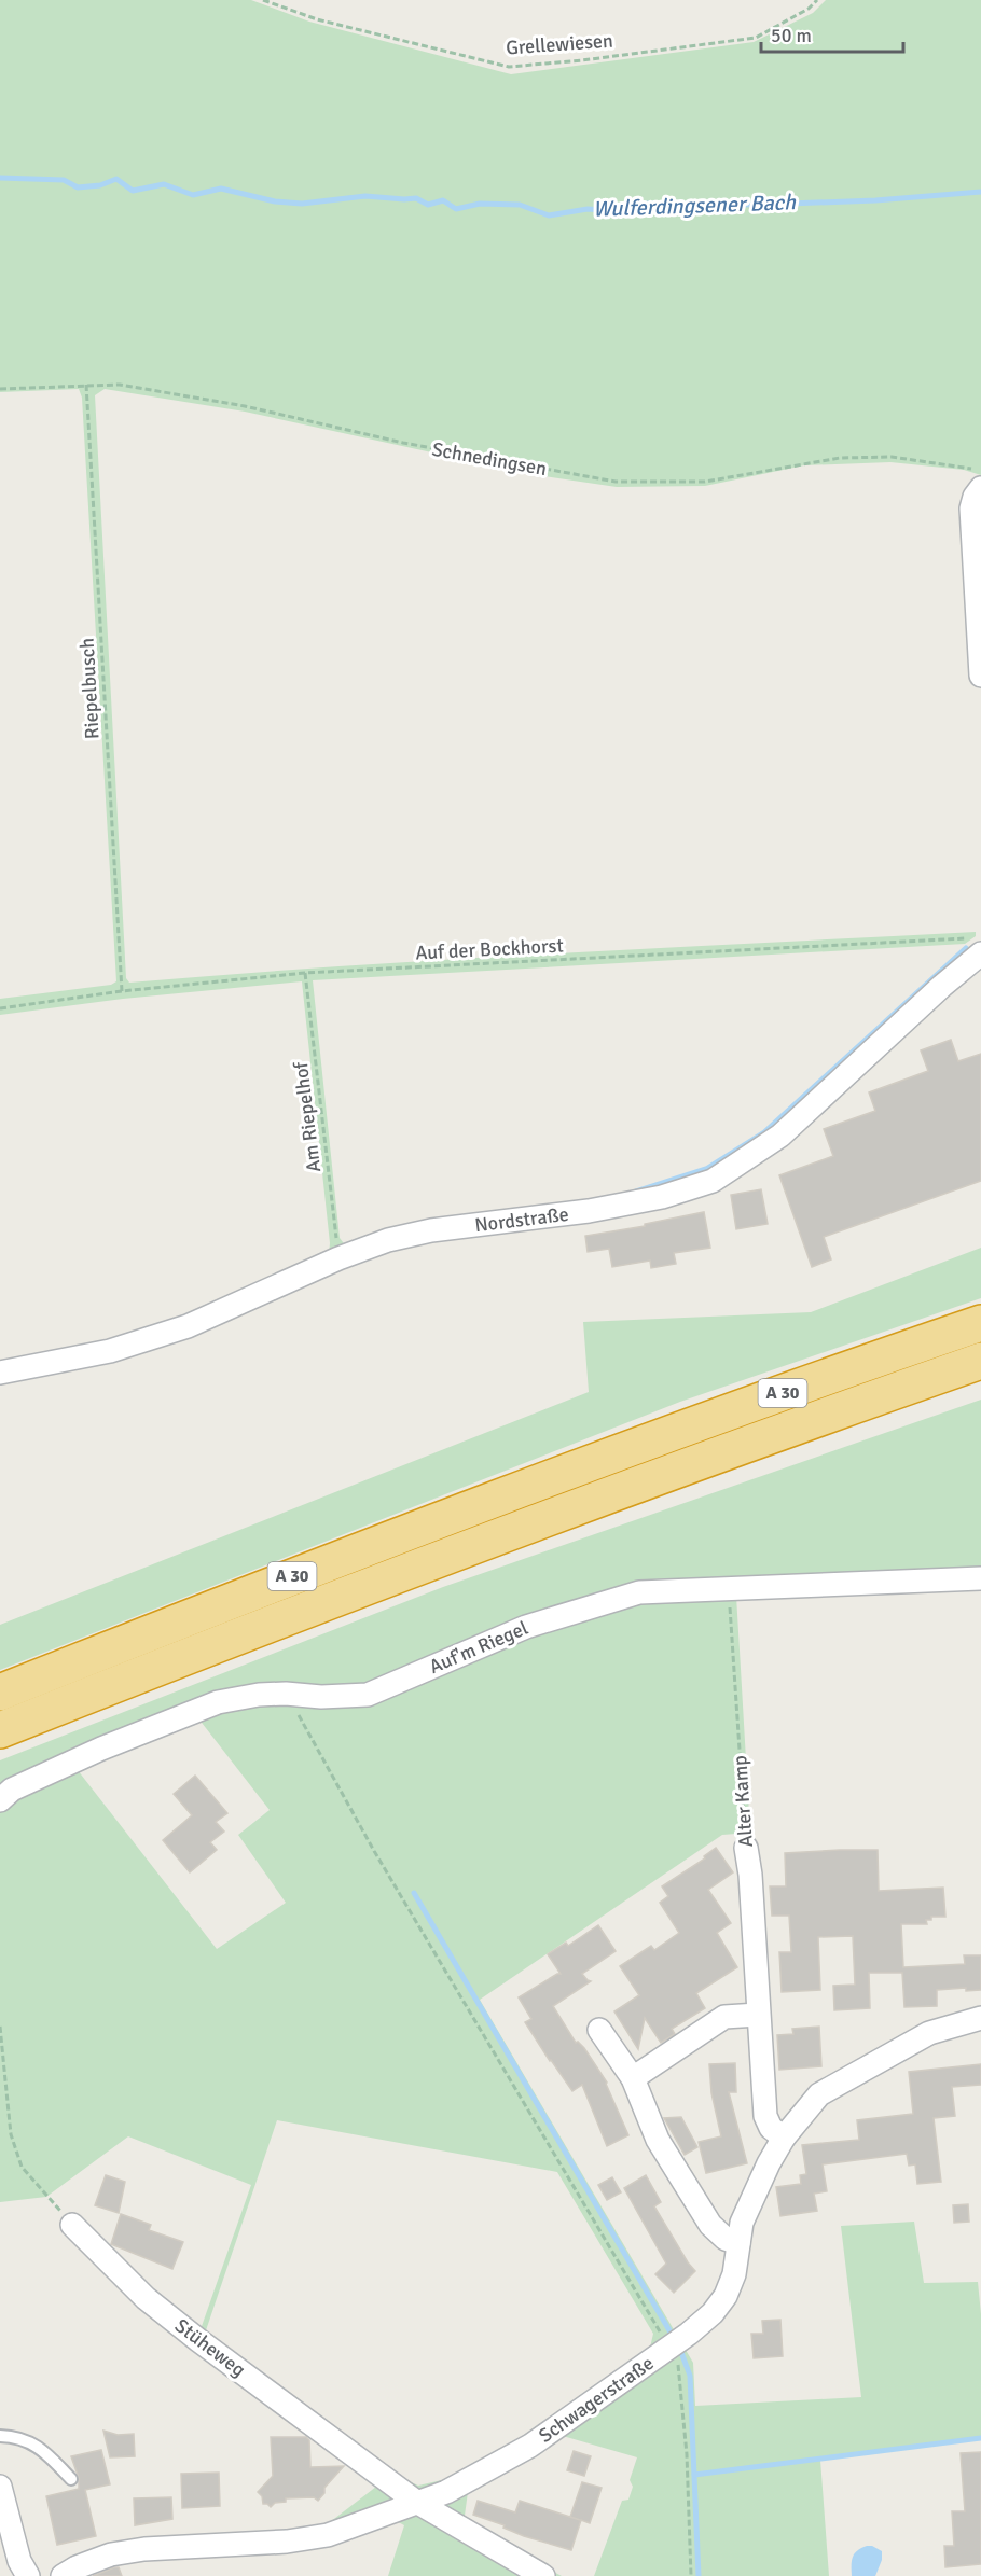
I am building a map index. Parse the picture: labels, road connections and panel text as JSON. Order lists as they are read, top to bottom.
{
  "streets": {
    "highway": ["A 30"],
    "street": [
      "Nordstraße",
      "Auf'm Riegel",
      "Alter Kamp",
      "Stüheweg",
      "Schwagerstraße"
    ],
    "path": [
      "Grellewiesen",
      "Schnedingsen",
      "Riepelbusch",
      "Auf der Bockhorst",
      "Am Riepelhof"
    ]
  },
  "crossings": [
    ["Schnedingsen", "Riepelbusch"],
    ["Riepelbusch", "Auf der Bockhorst"],
    ["Auf der Bockhorst", "Am Riepelhof"],
    ["Auf der Bockhorst", "Nordstraße"],
    ["Am Riepelhof", "Nordstraße"],
    ["Auf'm Riegel", "Alter Kamp"],
    ["Alter Kamp", "Schwagerstraße"],
    ["Stüheweg", "Schwagerstraße"]
  ],
  "water": ["Wulferdingsener Bach"],
  "scale_bar": "50 m"
}
